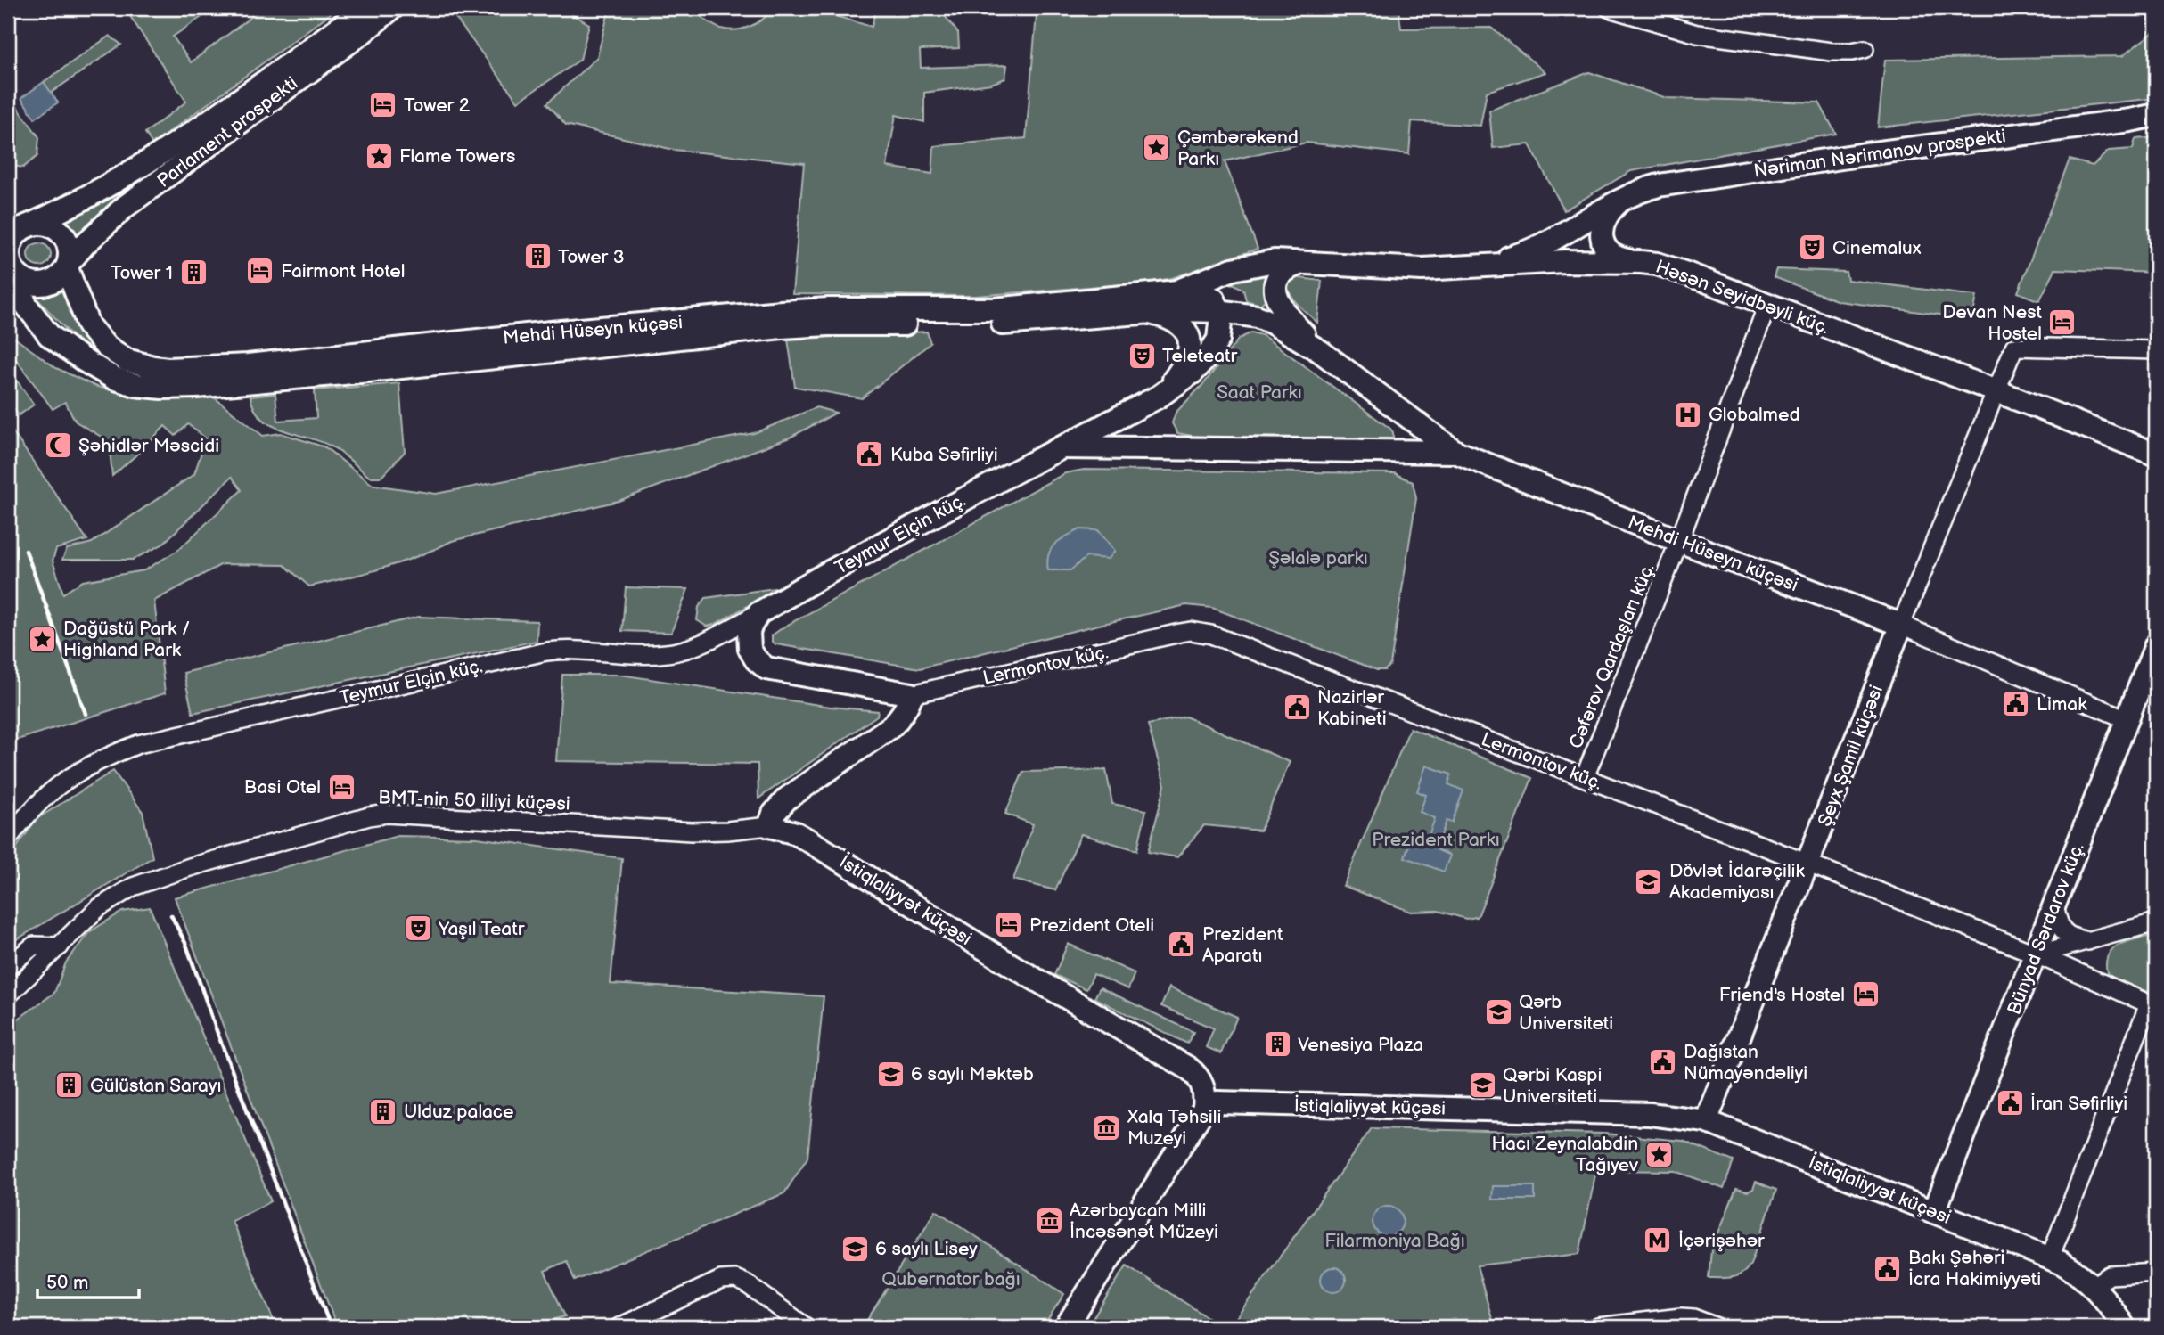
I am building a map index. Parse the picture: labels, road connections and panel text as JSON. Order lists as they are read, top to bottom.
{
  "streets": {
    "main road": [
      "Parlament prospekti",
      "Nəriman Nərimanov prospekti",
      "Həsən Seyidbəyli küç.",
      "Mehdi Hüseyn küçəsi",
      "Teymur Elçin küç.",
      "Lermontov küç.",
      "Şeyx Şamil küçəsi",
      "İstiqlaliyyət küçəsi",
      "Bünyad Sərdarov küç."
    ],
    "street": ["Cəfərov Qardaşları küç.", "BMT-nin 50 illiyi küçəsi"]
  },
  "crossings": [
    ["Parlament prospekti", "Mehdi Hüseyn küçəsi"],
    ["Həsən Seyidbəyli küç.", "Mehdi Hüseyn küçəsi"],
    ["Həsən Seyidbəyli küç.", "Cəfərov Qardaşları küç."],
    ["Həsən Seyidbəyli küç.", "Şeyx Şamil küçəsi"],
    ["Mehdi Hüseyn küçəsi", "Cəfərov Qardaşları küç."],
    ["Mehdi Hüseyn küçəsi", "Şeyx Şamil küçəsi"],
    ["Mehdi Hüseyn küçəsi", "Bünyad Sərdarov küç."],
    ["Teymur Elçin küç.", "Lermontov küç."],
    ["Cəfərov Qardaşları küç.", "Lermontov küç."],
    ["Lermontov küç.", "Şeyx Şamil küçəsi"],
    ["Lermontov küç.", "Bünyad Sərdarov küç."],
    ["Şeyx Şamil küçəsi", "İstiqlaliyyət küçəsi"],
    ["BMT-nin 50 illiyi küçəsi", "İstiqlaliyyət küçəsi"],
    ["İstiqlaliyyət küçəsi", "Bünyad Sərdarov küç."]
  ],
  "parks": [
    "Saat Parkı",
    "Şəlalə parkı",
    "Prezident Parkı",
    "Filarmoniya Bağı",
    "Qubernator bağı"
  ],
  "places": {
    "hotel": [
      "Tower 2",
      "Fairmont Hotel",
      "Devan Nest Hostel",
      "Basi Otel",
      "Prezident Oteli",
      "Friend's Hostel"
    ],
    "place": [
      "Çəmbərəkənd Parkı",
      "Flame Towers",
      "Dağüstü Park / Highland Park",
      "Hacı Zeynalabdin Tağıyev"
    ],
    "theatre": ["Cinemalux", "Teleteatr", "Yaşıl Teatr"],
    "building": [
      "Tower 3",
      "Tower 1",
      "Venesiya Plaza",
      "Gülüstan Sarayı",
      "Ulduz palace"
    ],
    "hospital": ["Globalmed"],
    "mosque": ["Şəhidlər Məscidi"],
    "public building": [
      "Kuba Səfirliyi",
      "Limak",
      "Nazirlər Kabineti",
      "Prezident Aparatı",
      "Dağıstan Nümayəndəliyi",
      "İran Səfirliyi",
      "Bakı Şəhəri İcra Hakimiyyəti"
    ],
    "school or university": [
      "Dövlət İdarəçilik Akademiyası",
      "Qərb Universiteti",
      "6 saylı Məktəb",
      "Qərbi Kaspi Universiteti",
      "6 saylı Lisey"
    ],
    "museum": ["Xalq Təhsili Muzeyi", "Azərbaycan Milli İncəsənət Müzeyi"],
    "metro station": ["İçərişəhər"]
  },
  "scale_bar": "50 m"
}
